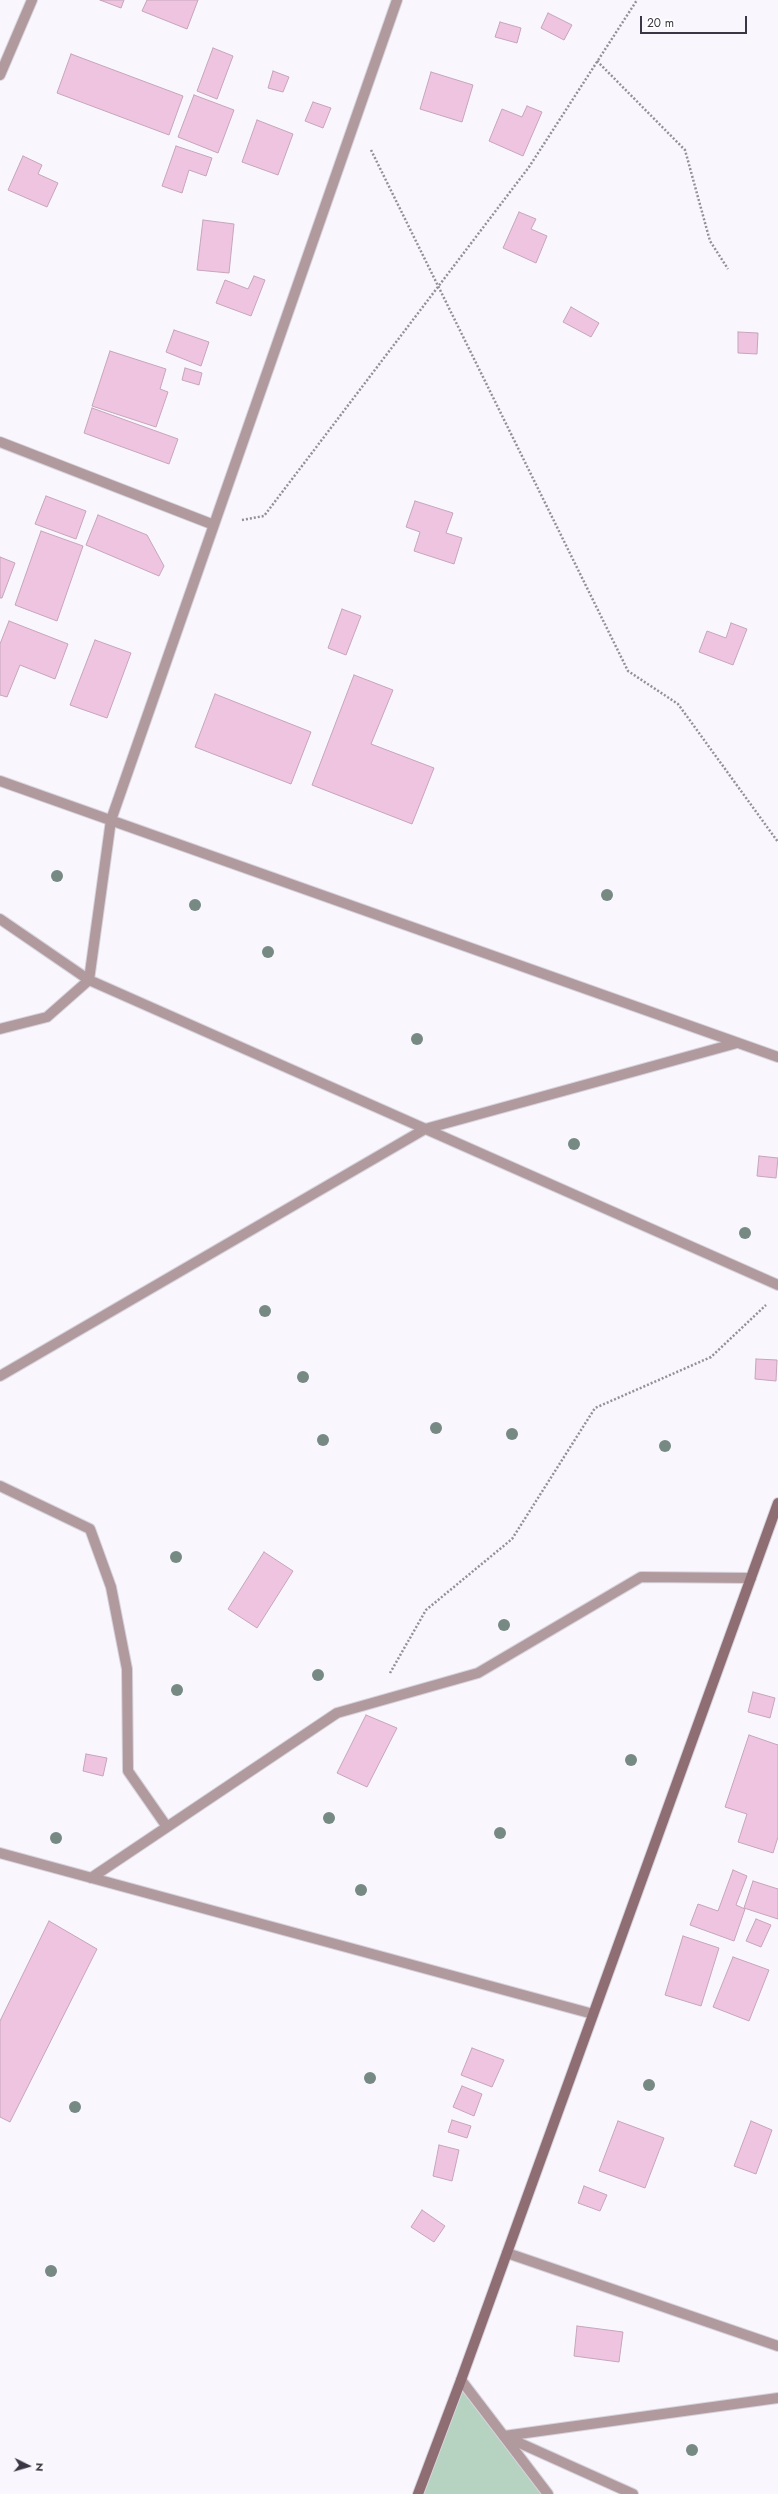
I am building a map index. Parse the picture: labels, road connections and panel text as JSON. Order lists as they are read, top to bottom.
{
  "scale_bar": "20 m",
  "north": "right"
}
